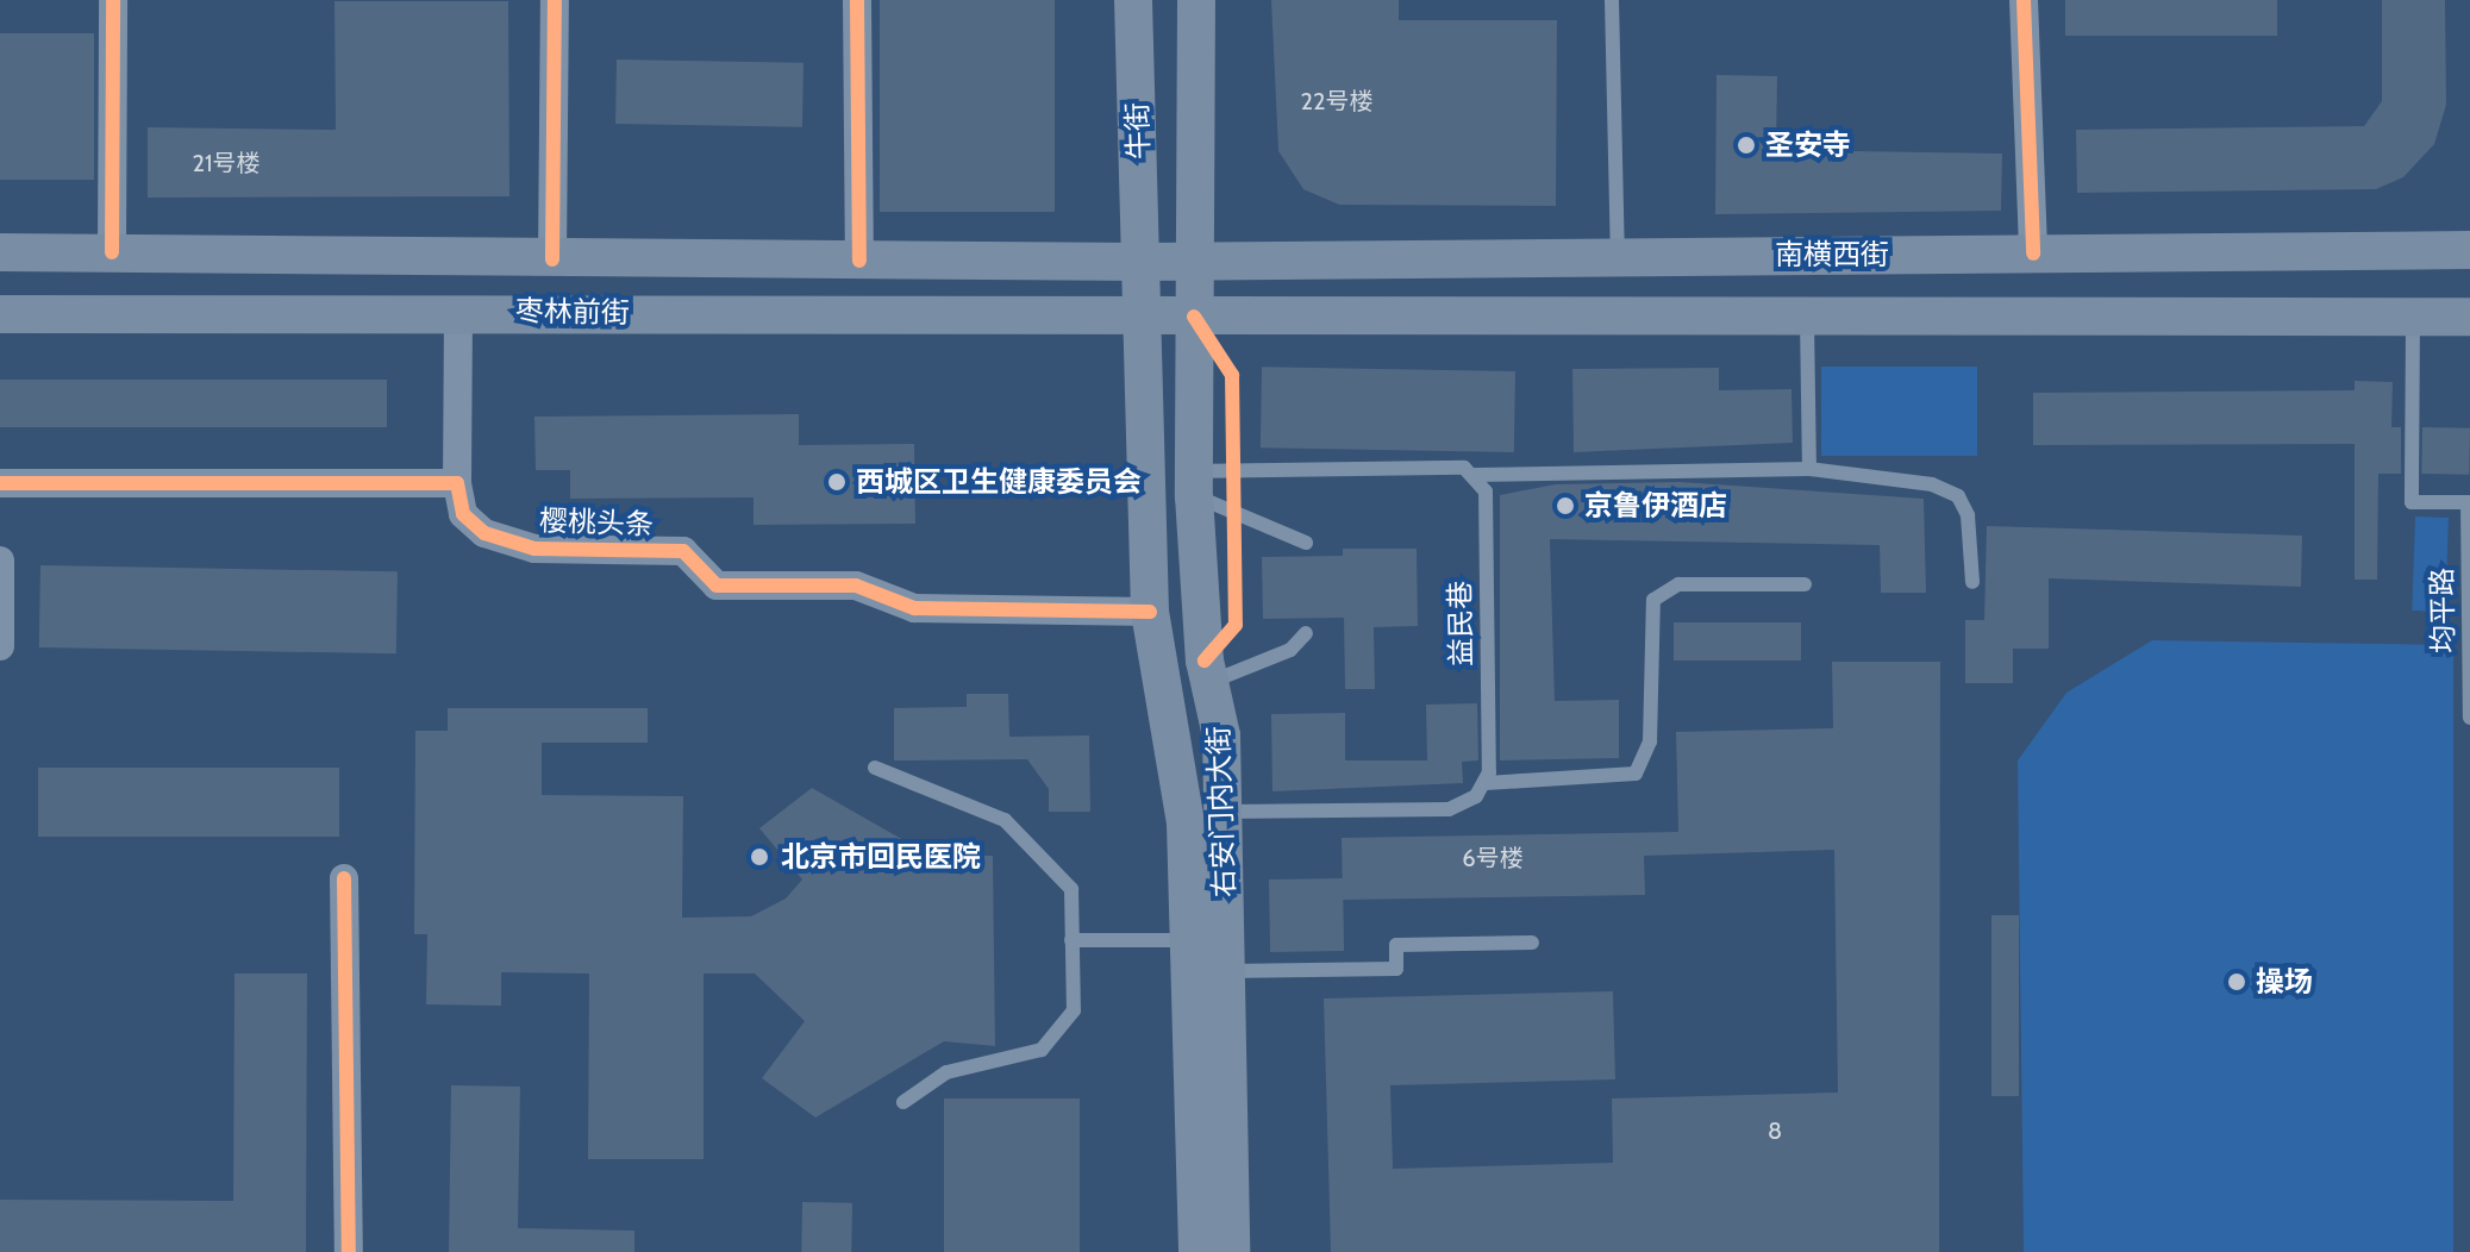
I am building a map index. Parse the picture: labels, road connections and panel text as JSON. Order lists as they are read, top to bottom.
{
  "streets": {
    "main road": [
      "牛街",
      "南横西街",
      "枣林前街",
      "右安门内大街"
    ],
    "street": ["樱桃头条"],
    "lane": ["均平路", "益民巷"]
  },
  "crossings": [
    ["牛街", "南横西街"],
    ["牛街", "枣林前街"],
    ["牛街", "右安门内大街"],
    ["南横西街", "枣林前街"],
    ["枣林前街", "右安门内大街"],
    ["樱桃头条", "右安门内大街"]
  ],
  "places": [
    "圣安寺",
    "西城区卫生健康委员会",
    "京鲁伊酒店",
    "北京市回民医院",
    "操场"
  ],
  "house_numbers": [
    "22号楼",
    "21号楼",
    "6号楼",
    "8"
  ]
}
